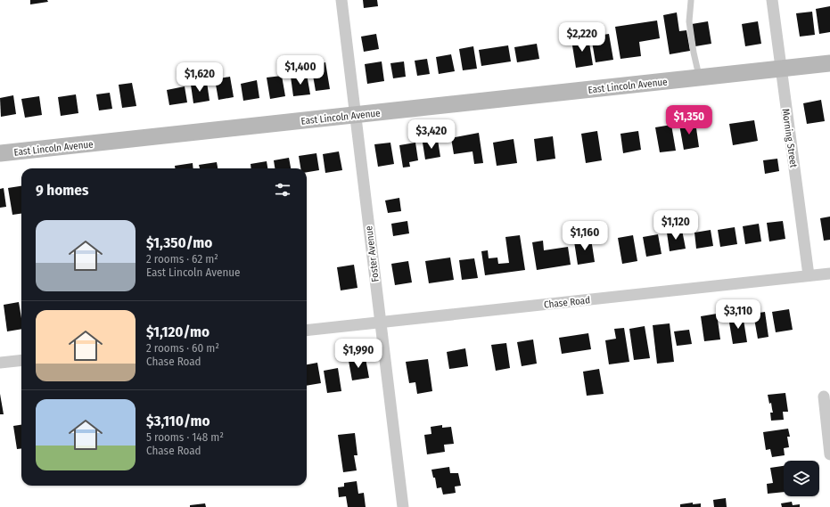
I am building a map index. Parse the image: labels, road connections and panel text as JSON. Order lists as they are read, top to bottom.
{
  "streets": {
    "main road": ["East Lincoln Avenue"],
    "street": ["Morning Street", "Foster Avenue", "Chase Road"]
  },
  "crossings": [
    ["East Lincoln Avenue", "Morning Street"],
    ["East Lincoln Avenue", "Foster Avenue"],
    ["Morning Street", "Chase Road"],
    ["Foster Avenue", "Chase Road"]
  ],
  "page": {
    "price": [
      "$2,220",
      "$1,400",
      "$1,620",
      "$1,350",
      "$3,420",
      "$1,120",
      "$1,160",
      "$3,110",
      "$1,990"
    ],
    "heading": "9 homes",
    "list": [
      {
        "name": "$1,350/mo",
        "note": "2 rooms · 62 m² · East Lincoln Avenue"
      },
      {
        "name": "$1,120/mo",
        "note": "2 rooms · 60 m² · Chase Road"
      },
      {
        "name": "$3,110/mo",
        "note": "5 rooms · 148 m² · Chase Road"
      }
    ]
  }
}
